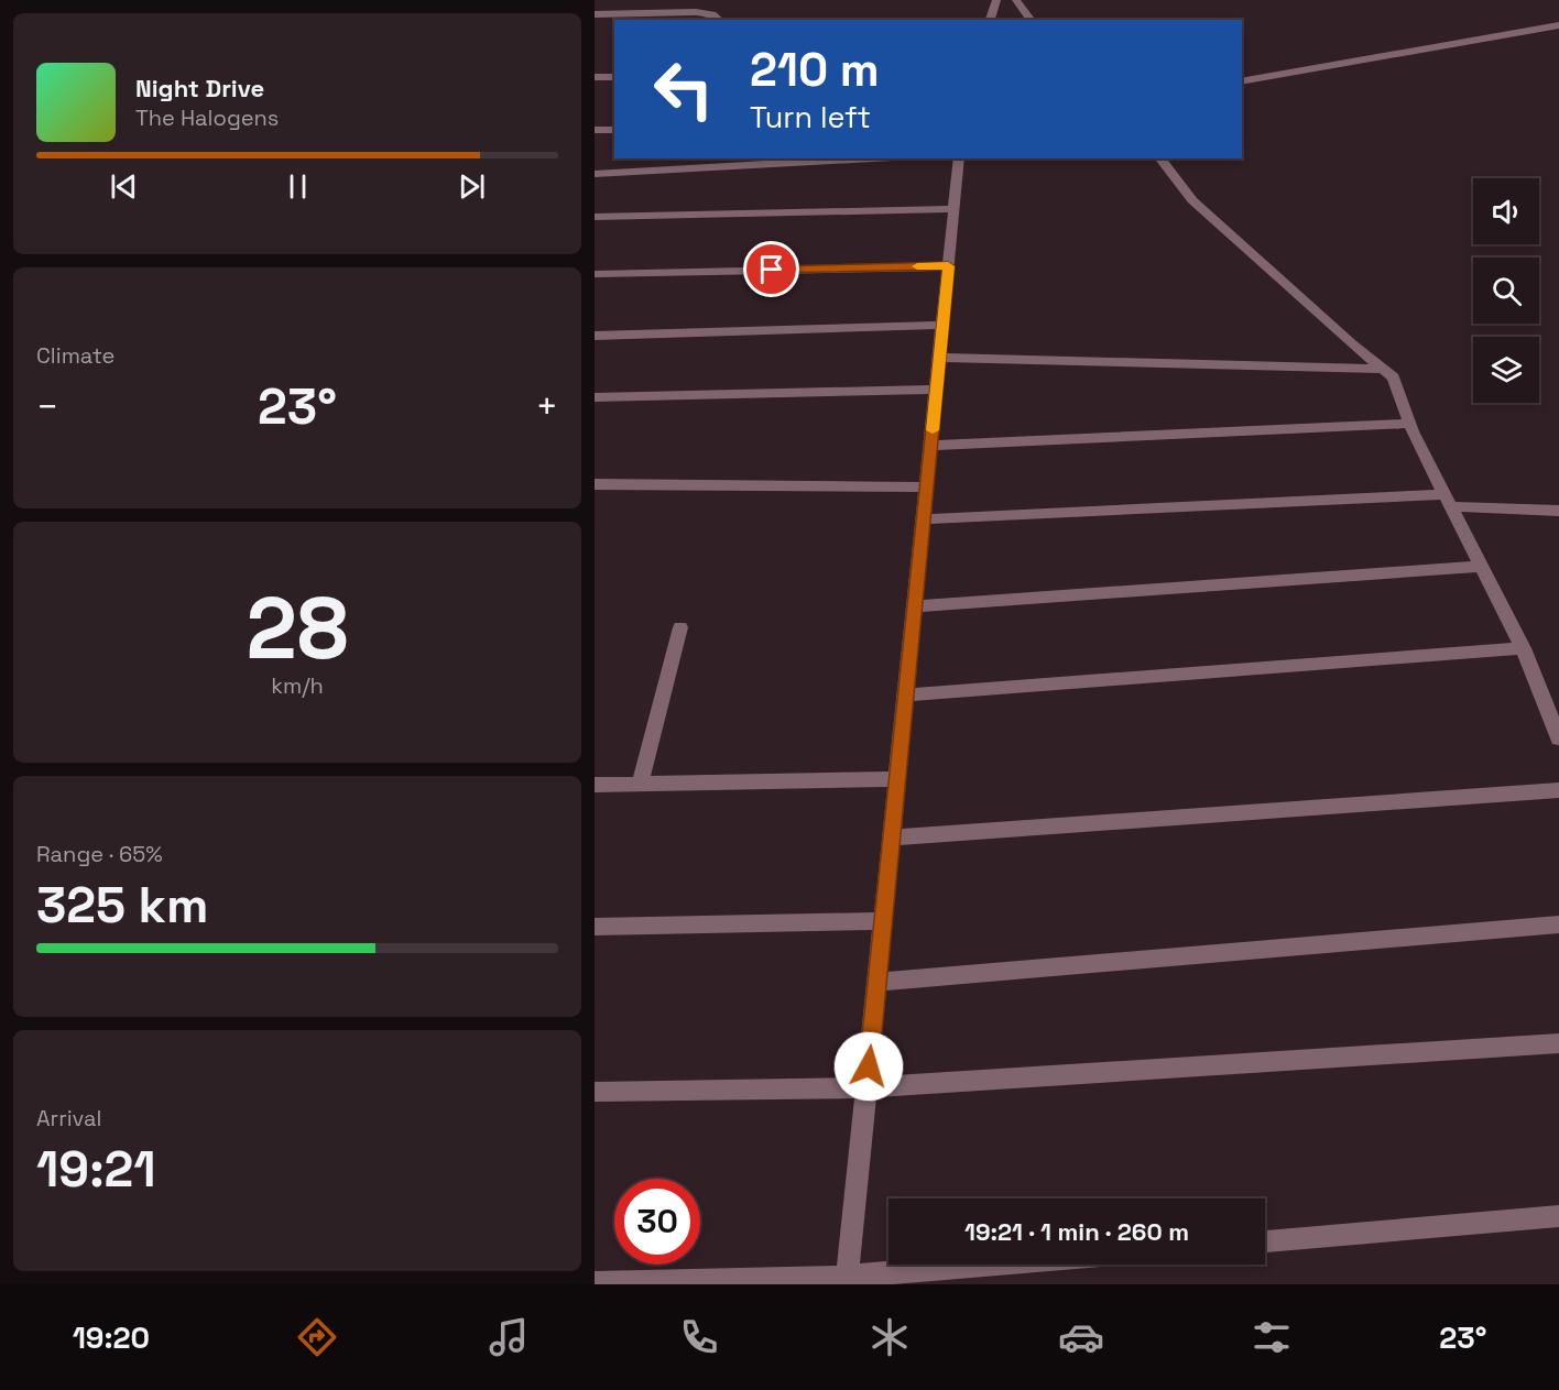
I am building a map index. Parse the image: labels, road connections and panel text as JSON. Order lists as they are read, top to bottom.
{
  "page": {
    "turn": ["210 m", "Turn left"],
    "song": ["Night Drive", "The Halogens"],
    "tile": [
      "Climate",
      ["28", "km/h"],
      ["Range · 65%", "325 km"],
      ["Arrival", "19:21"]
    ],
    "heat": ["−", "23°", "+"],
    "limit": "30",
    "trip": "19:21 · 1 min · 260 m",
    "tabs": ["19:20", "23°"]
  }
}
